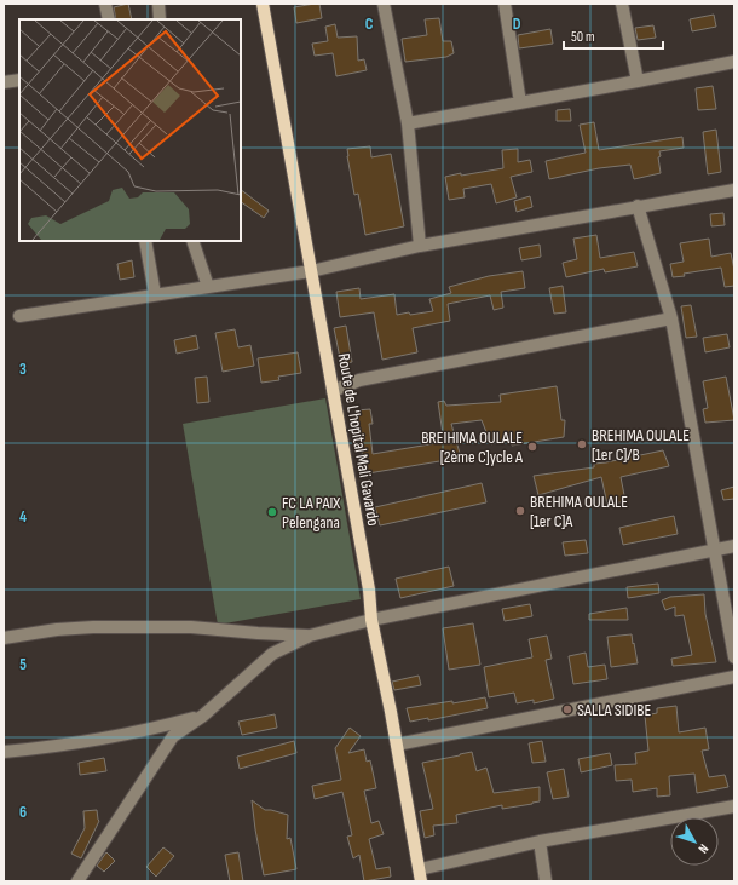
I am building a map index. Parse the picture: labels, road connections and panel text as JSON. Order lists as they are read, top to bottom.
{
  "streets": {
    "main road": ["Route de L'hopital Mali Gavardo"]
  },
  "places": [
    "BREHIMA OULALE [1er C]/B",
    "BREIHIMA OULALE [2ème C]ycle A",
    "BREHIMA OULALE [1er C]A",
    "FC LA PAIX Pelengana",
    "SALLA SIDIBE"
  ],
  "scale_bar": "50 m",
  "north": "bottom right",
  "grid": {
    "columns": ["C", "D"],
    "rows": [
      "3",
      "4",
      "5",
      "6"
    ]
  }
}
